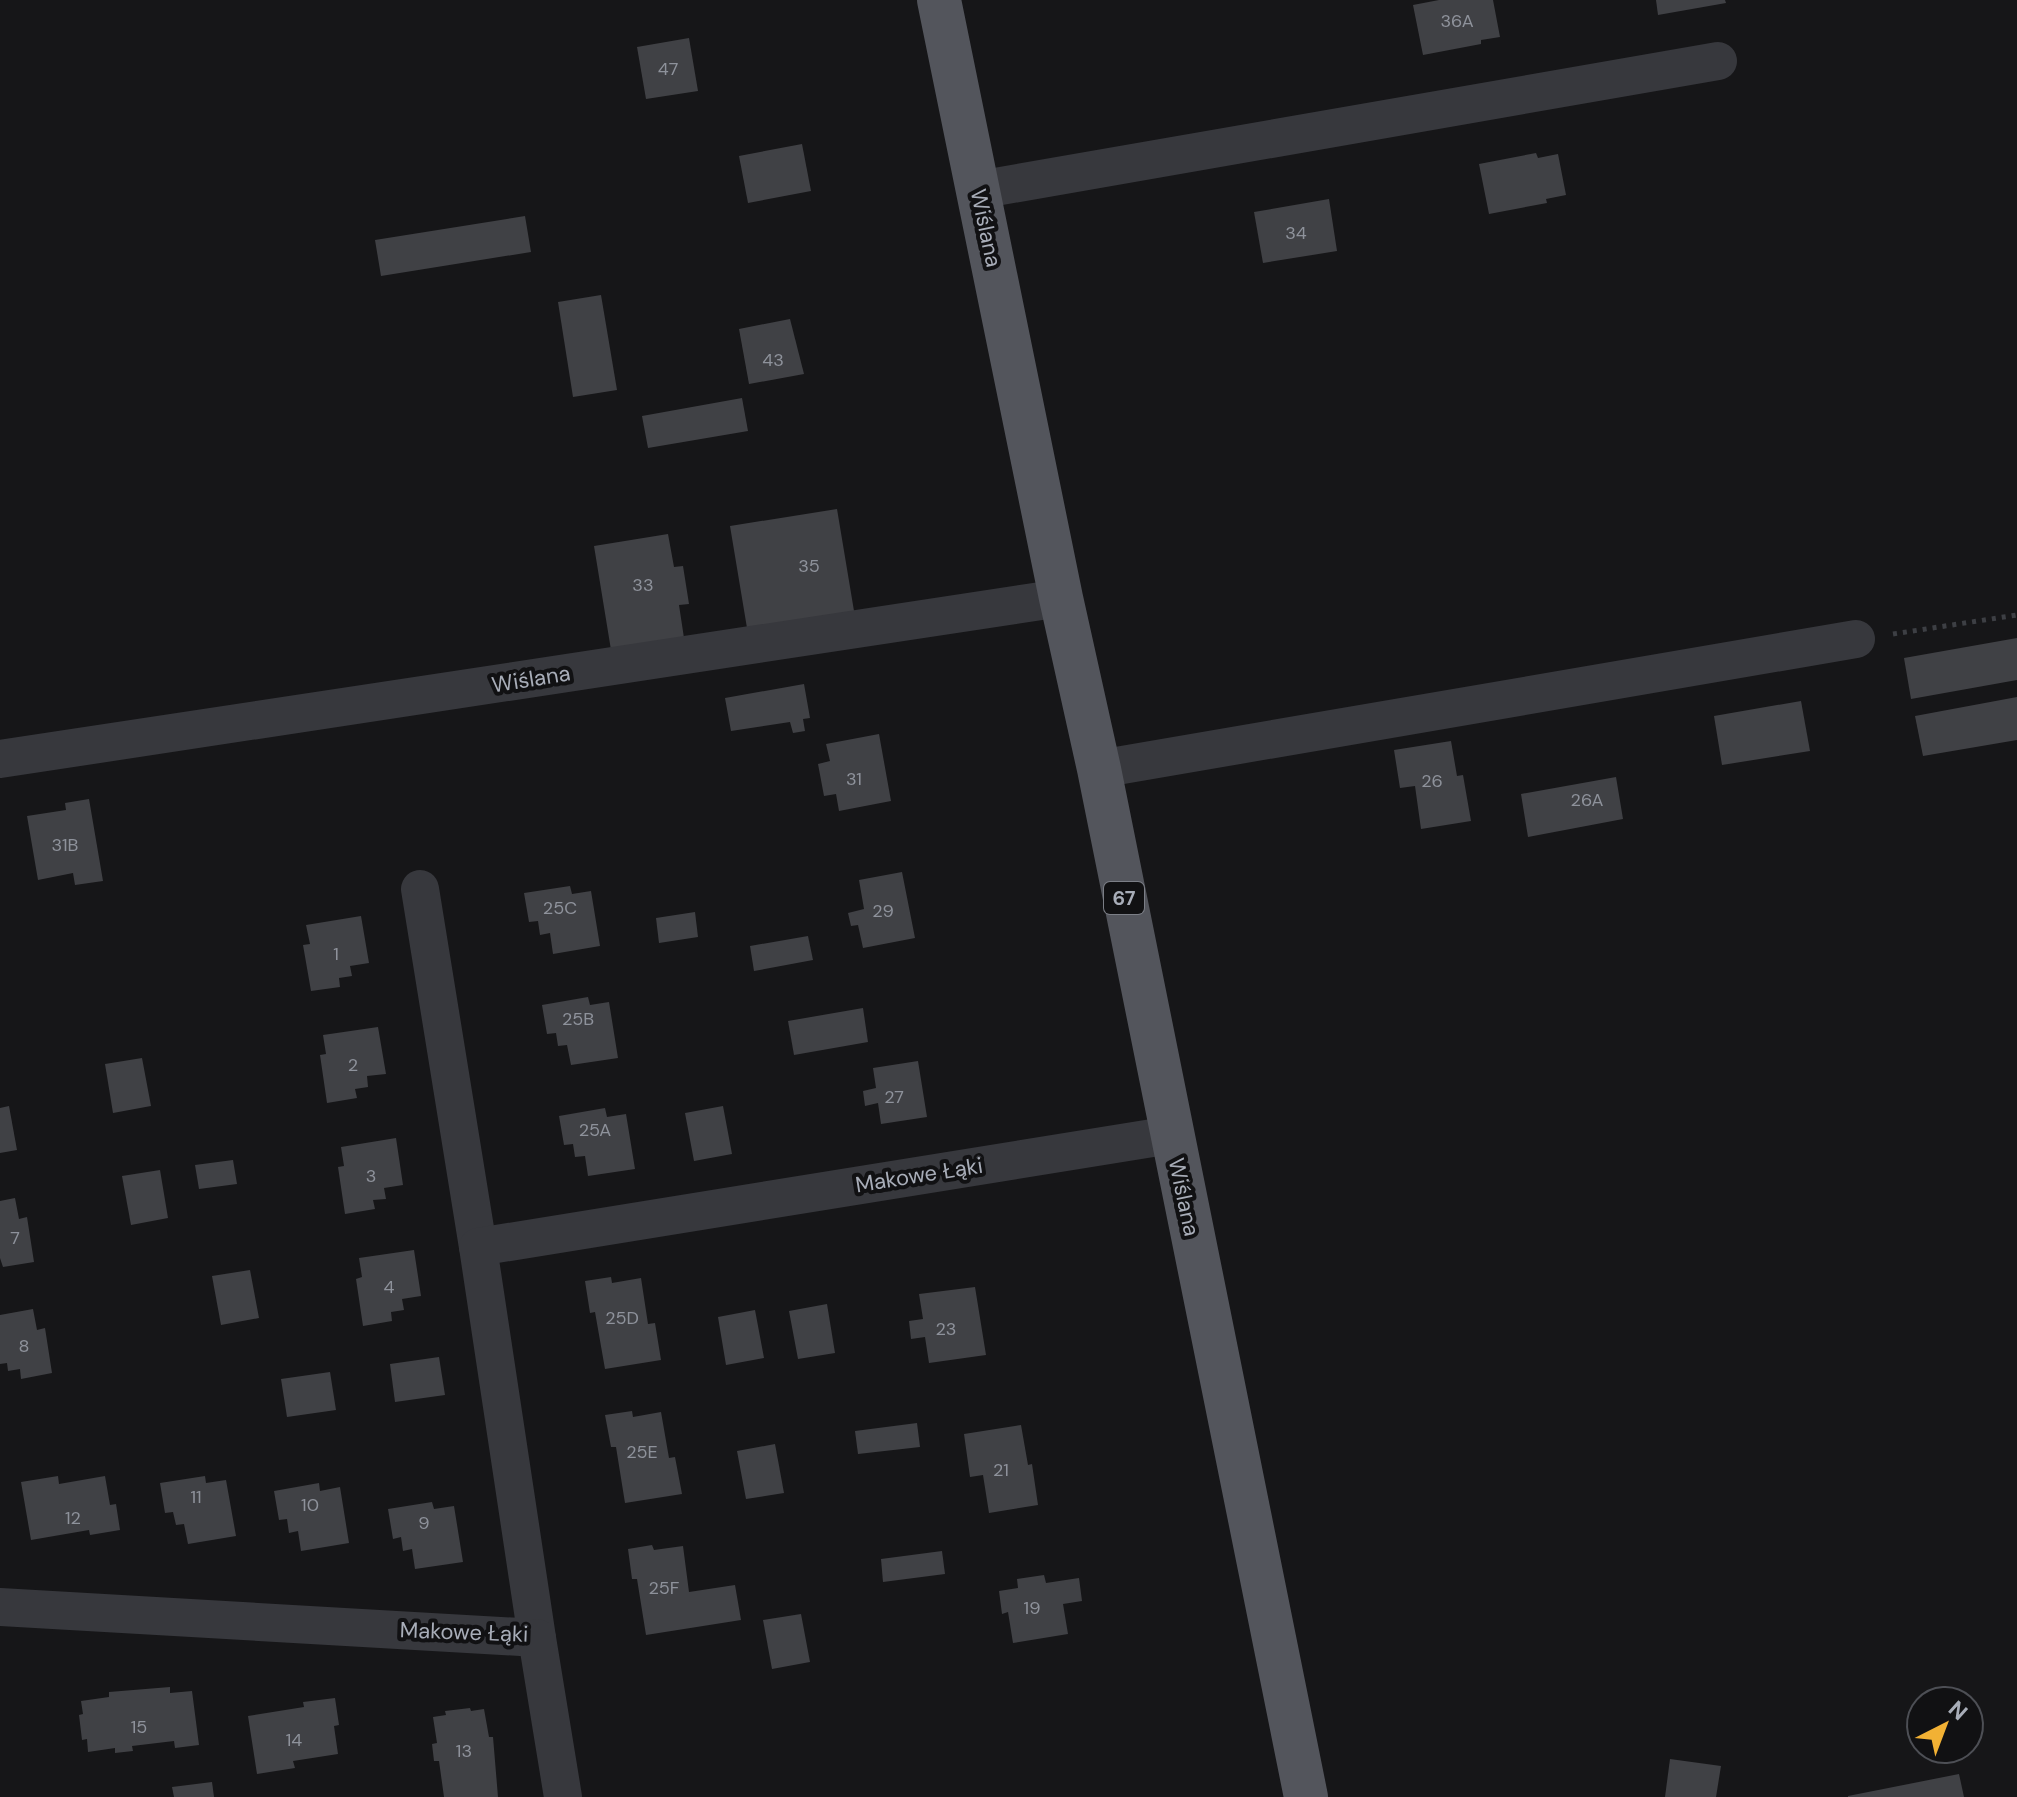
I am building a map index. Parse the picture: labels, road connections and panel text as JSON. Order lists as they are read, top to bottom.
{
  "streets": {
    "main road": ["Wiślana", "67"],
    "lane": ["Makowe Łąki"]
  },
  "crossings": [
    ["Wiślana", "Makowe Łąki"]
  ],
  "house_numbers": [
    "36A",
    "47",
    "34",
    "43",
    "35",
    "33",
    "31",
    "26",
    "26A",
    "31B",
    "25C",
    "29",
    "1",
    "25B",
    "2",
    "27",
    "25A",
    "3",
    "7",
    "4",
    "25D",
    "23",
    "8",
    "25E",
    "21",
    "11",
    "10",
    "12",
    "9",
    "25F",
    "19",
    "15",
    "14",
    "13"
  ],
  "north": "top right"
}
